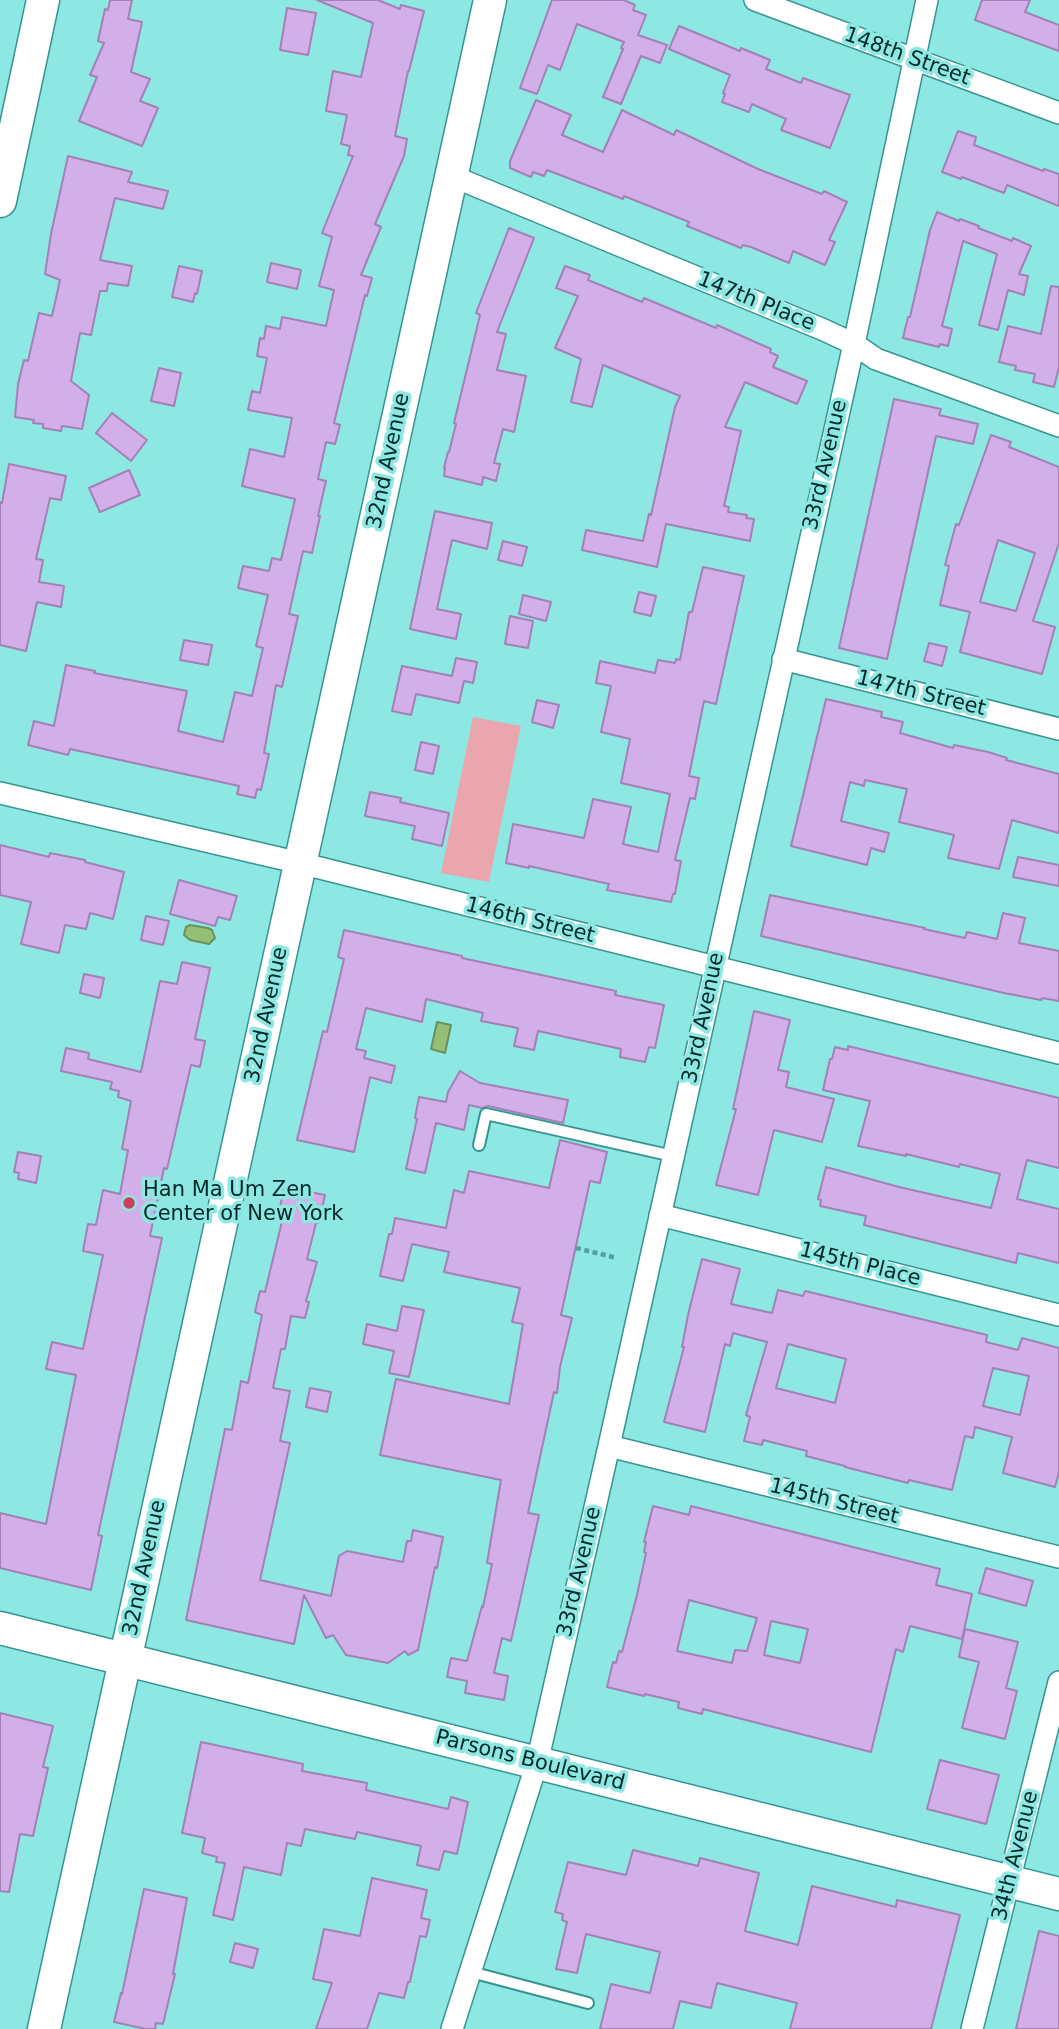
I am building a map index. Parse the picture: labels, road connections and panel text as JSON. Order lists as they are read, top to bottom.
{
  "streets": {
    "street": [
      "148th Street",
      "147th Place",
      "32nd Avenue",
      "33rd Avenue",
      "147th Street",
      "146th Street",
      "145th Place",
      "145th Street",
      "Parsons Boulevard",
      "34th Avenue"
    ]
  },
  "crossings": [
    ["148th Street", "33rd Avenue"],
    ["147th Place", "32nd Avenue"],
    ["147th Place", "33rd Avenue"],
    ["32nd Avenue", "146th Street"],
    ["32nd Avenue", "Parsons Boulevard"],
    ["33rd Avenue", "147th Street"],
    ["33rd Avenue", "146th Street"],
    ["33rd Avenue", "145th Place"],
    ["33rd Avenue", "145th Street"],
    ["33rd Avenue", "Parsons Boulevard"],
    ["Parsons Boulevard", "34th Avenue"]
  ],
  "places": ["Han Ma Um Zen Center of New York"]
}
